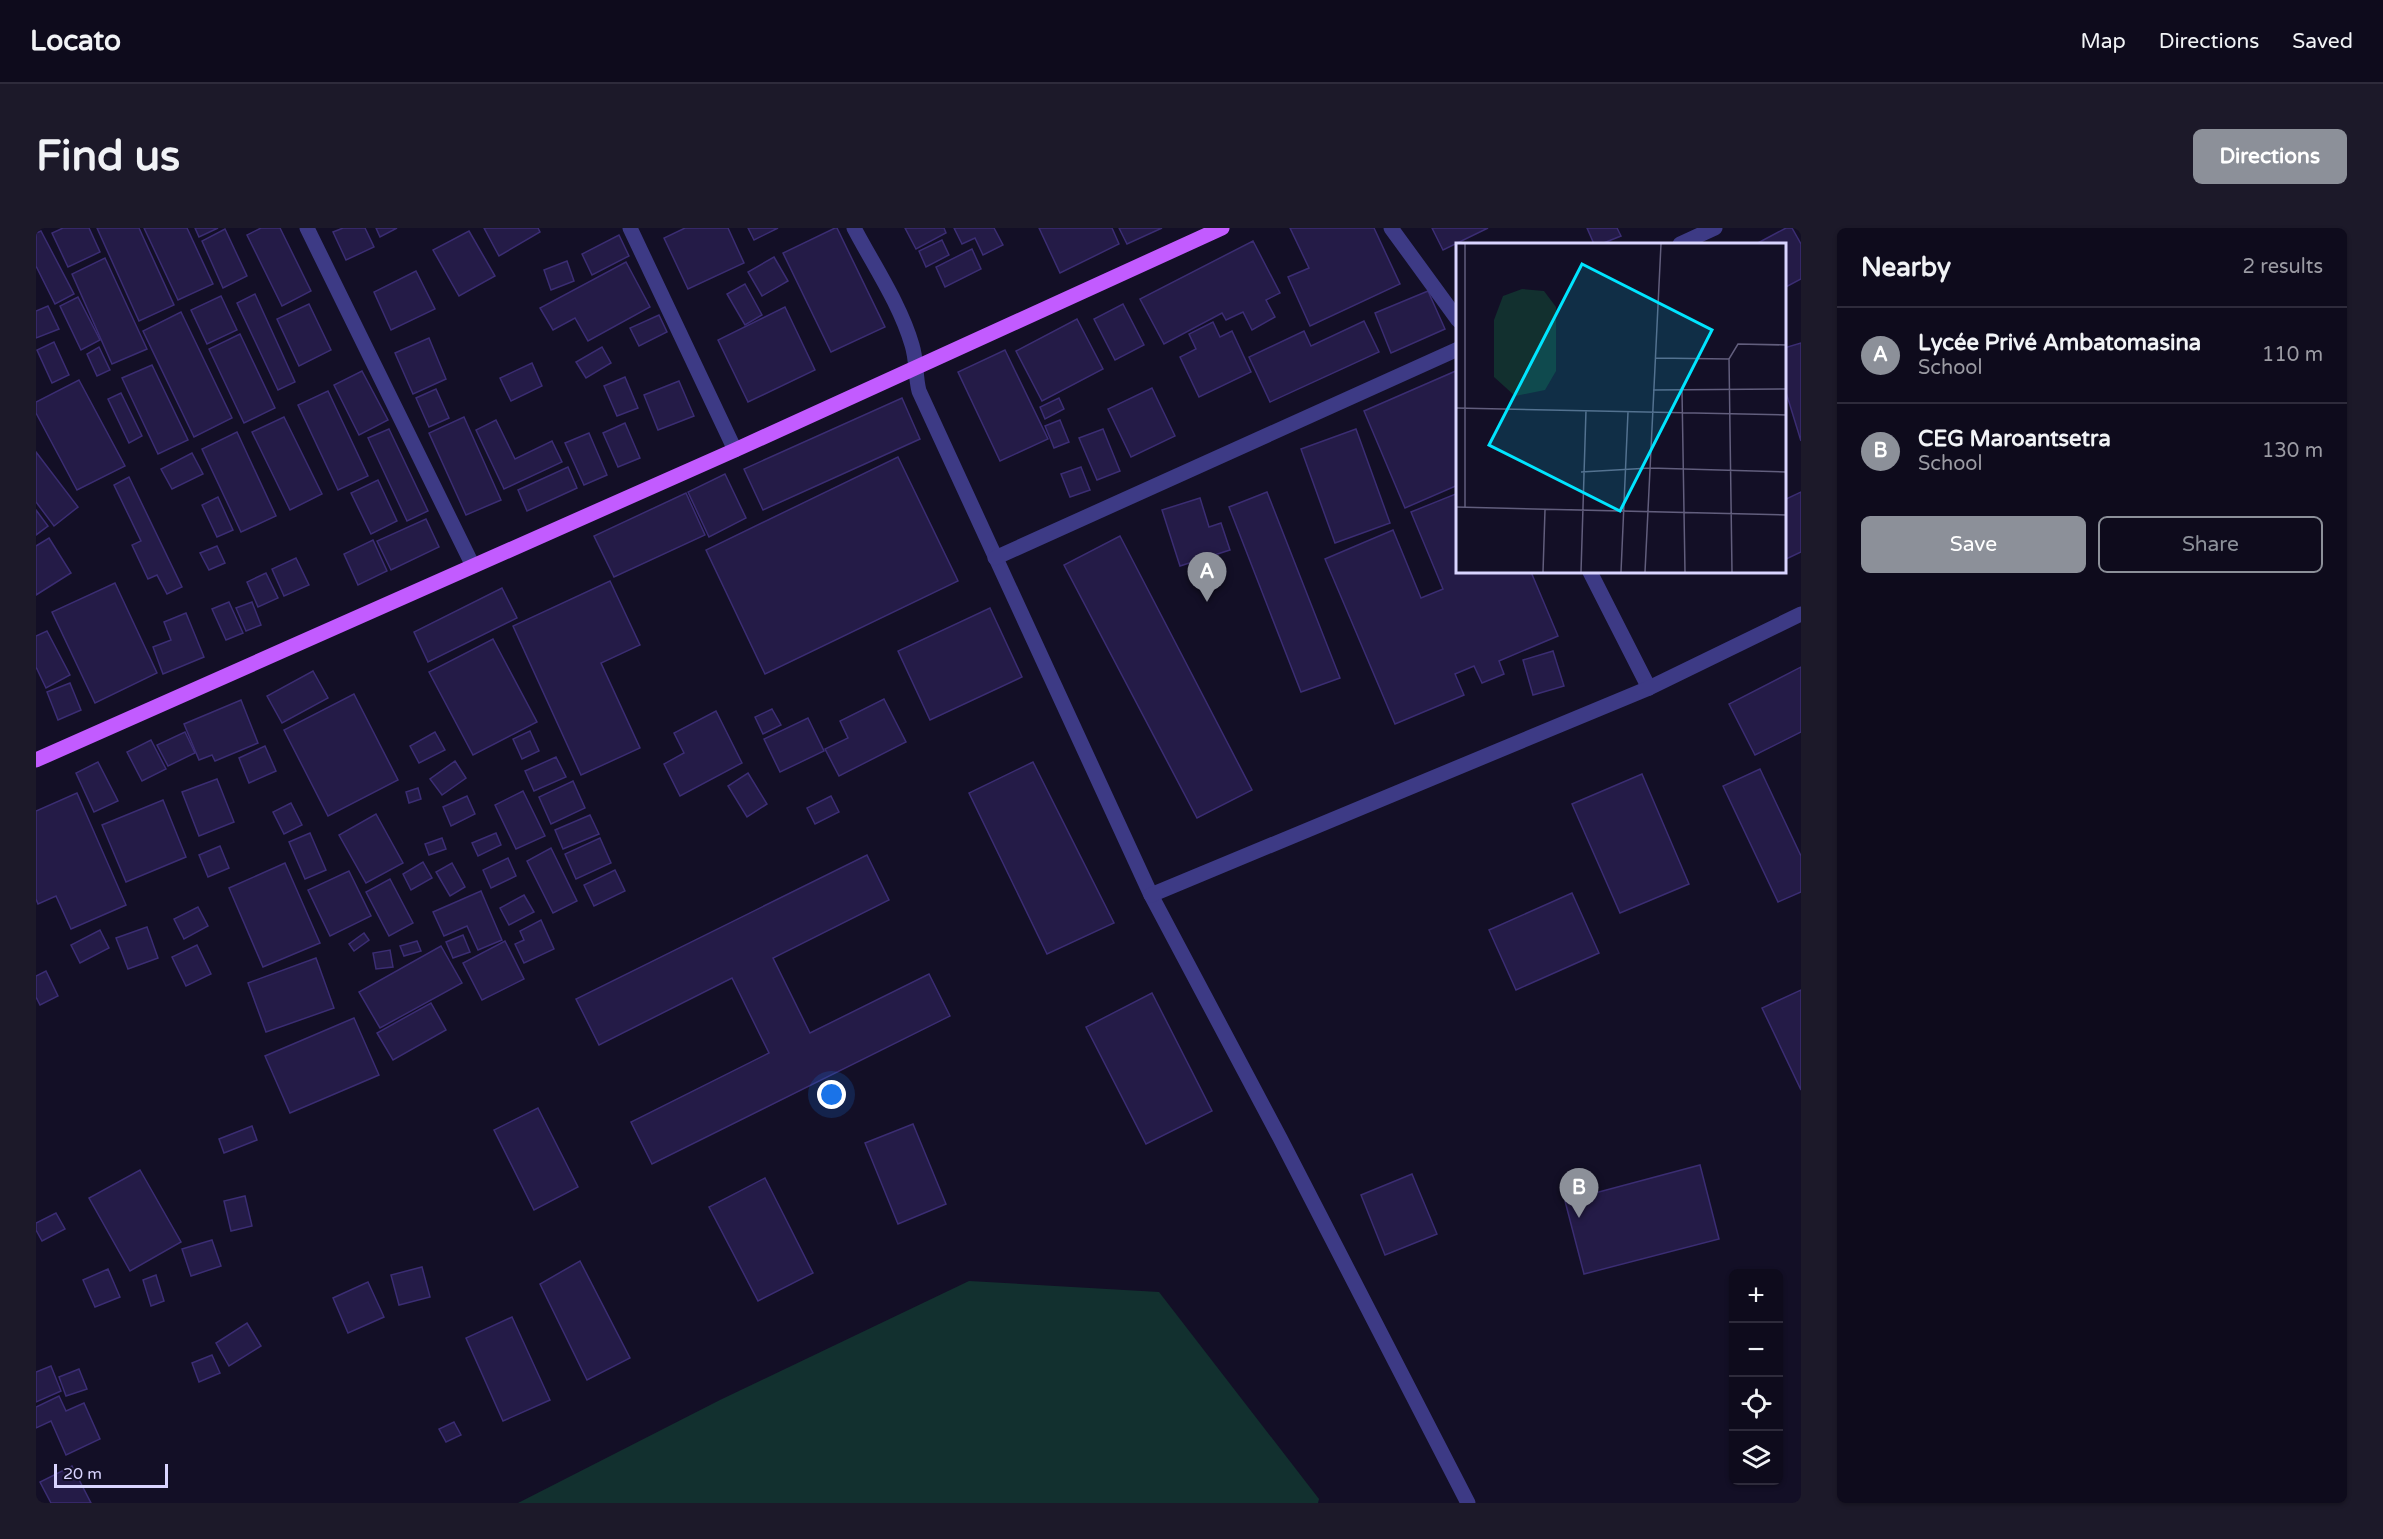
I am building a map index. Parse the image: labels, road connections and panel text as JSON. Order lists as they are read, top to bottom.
{
  "scale_bar": "20 m",
  "page": {
    "header": "Locato",
    "nav": ["Map", "Directions", "Saved"],
    "buttons": [
      "Directions",
      ["Save", "Share"]
    ],
    "title": "Find us",
    "heading": ["Nearby", "2 results"],
    "list": [
      {
        "mark": "A",
        "name": "Lycée Privé Ambatomasina",
        "note": "School",
        "value": "110 m"
      },
      {
        "mark": "B",
        "name": "CEG Maroantsetra",
        "note": "School",
        "value": "130 m"
      }
    ],
    "pins": ["A", "B"],
    "map_buttons": ["+", "−"],
    "scale": "20 m"
  }
}
